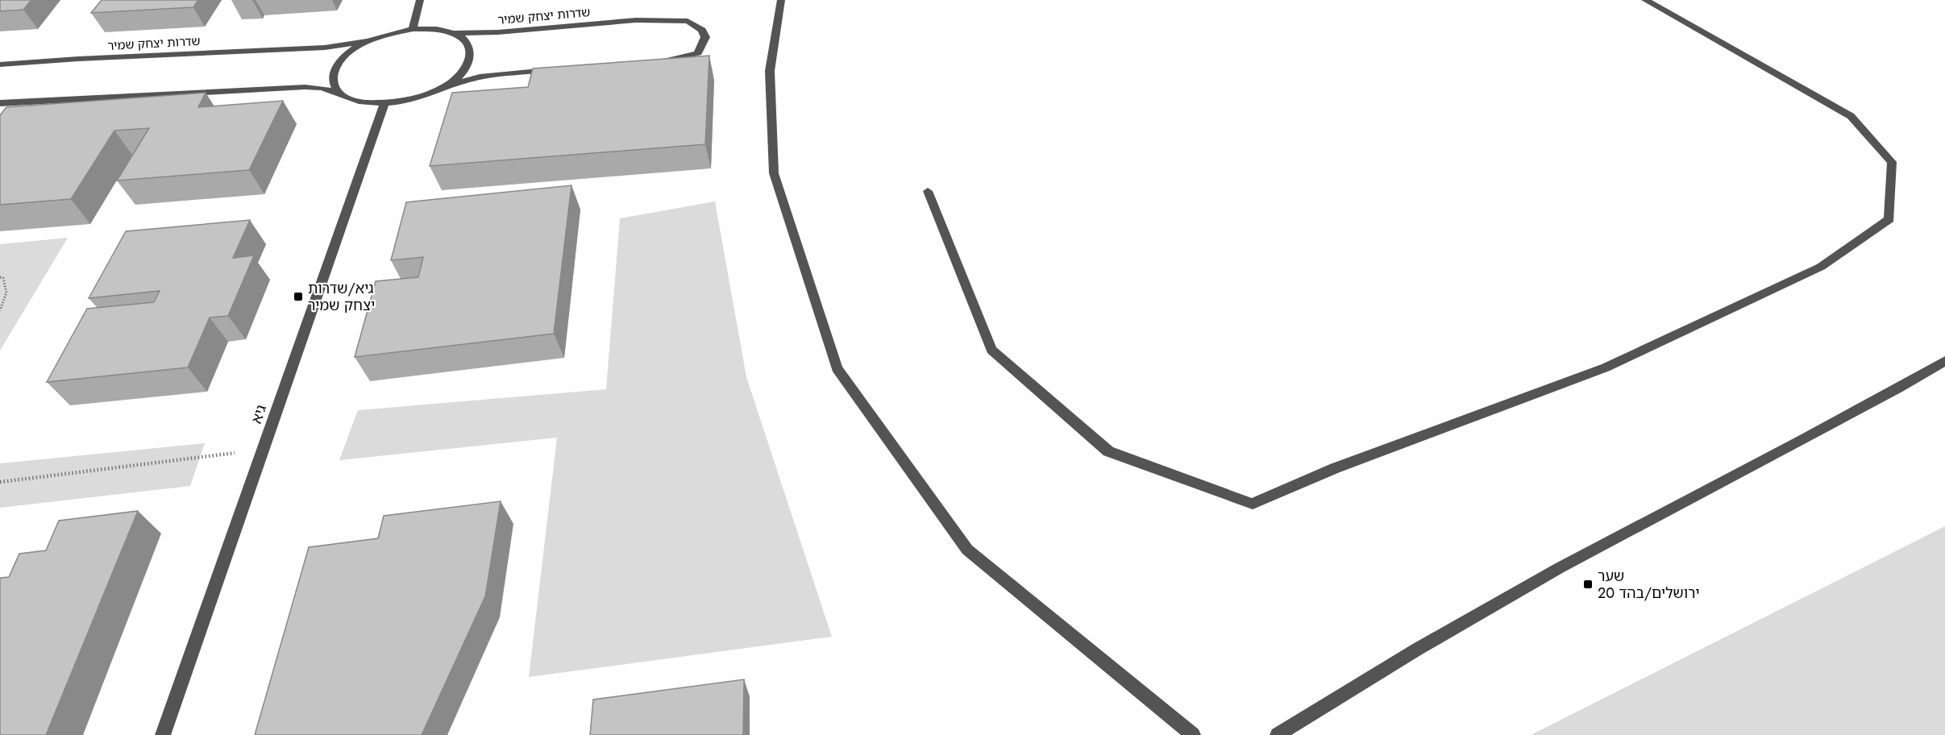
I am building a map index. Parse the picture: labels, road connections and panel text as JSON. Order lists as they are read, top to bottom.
{
  "streets": {
    "street": ["שדרות יצחק שמיר", "גיא"]
  },
  "places": {
    "transit": ["גיא/שדרות יצחק שמיר", "שער ירושלים/בהד 20"]
  }
}
